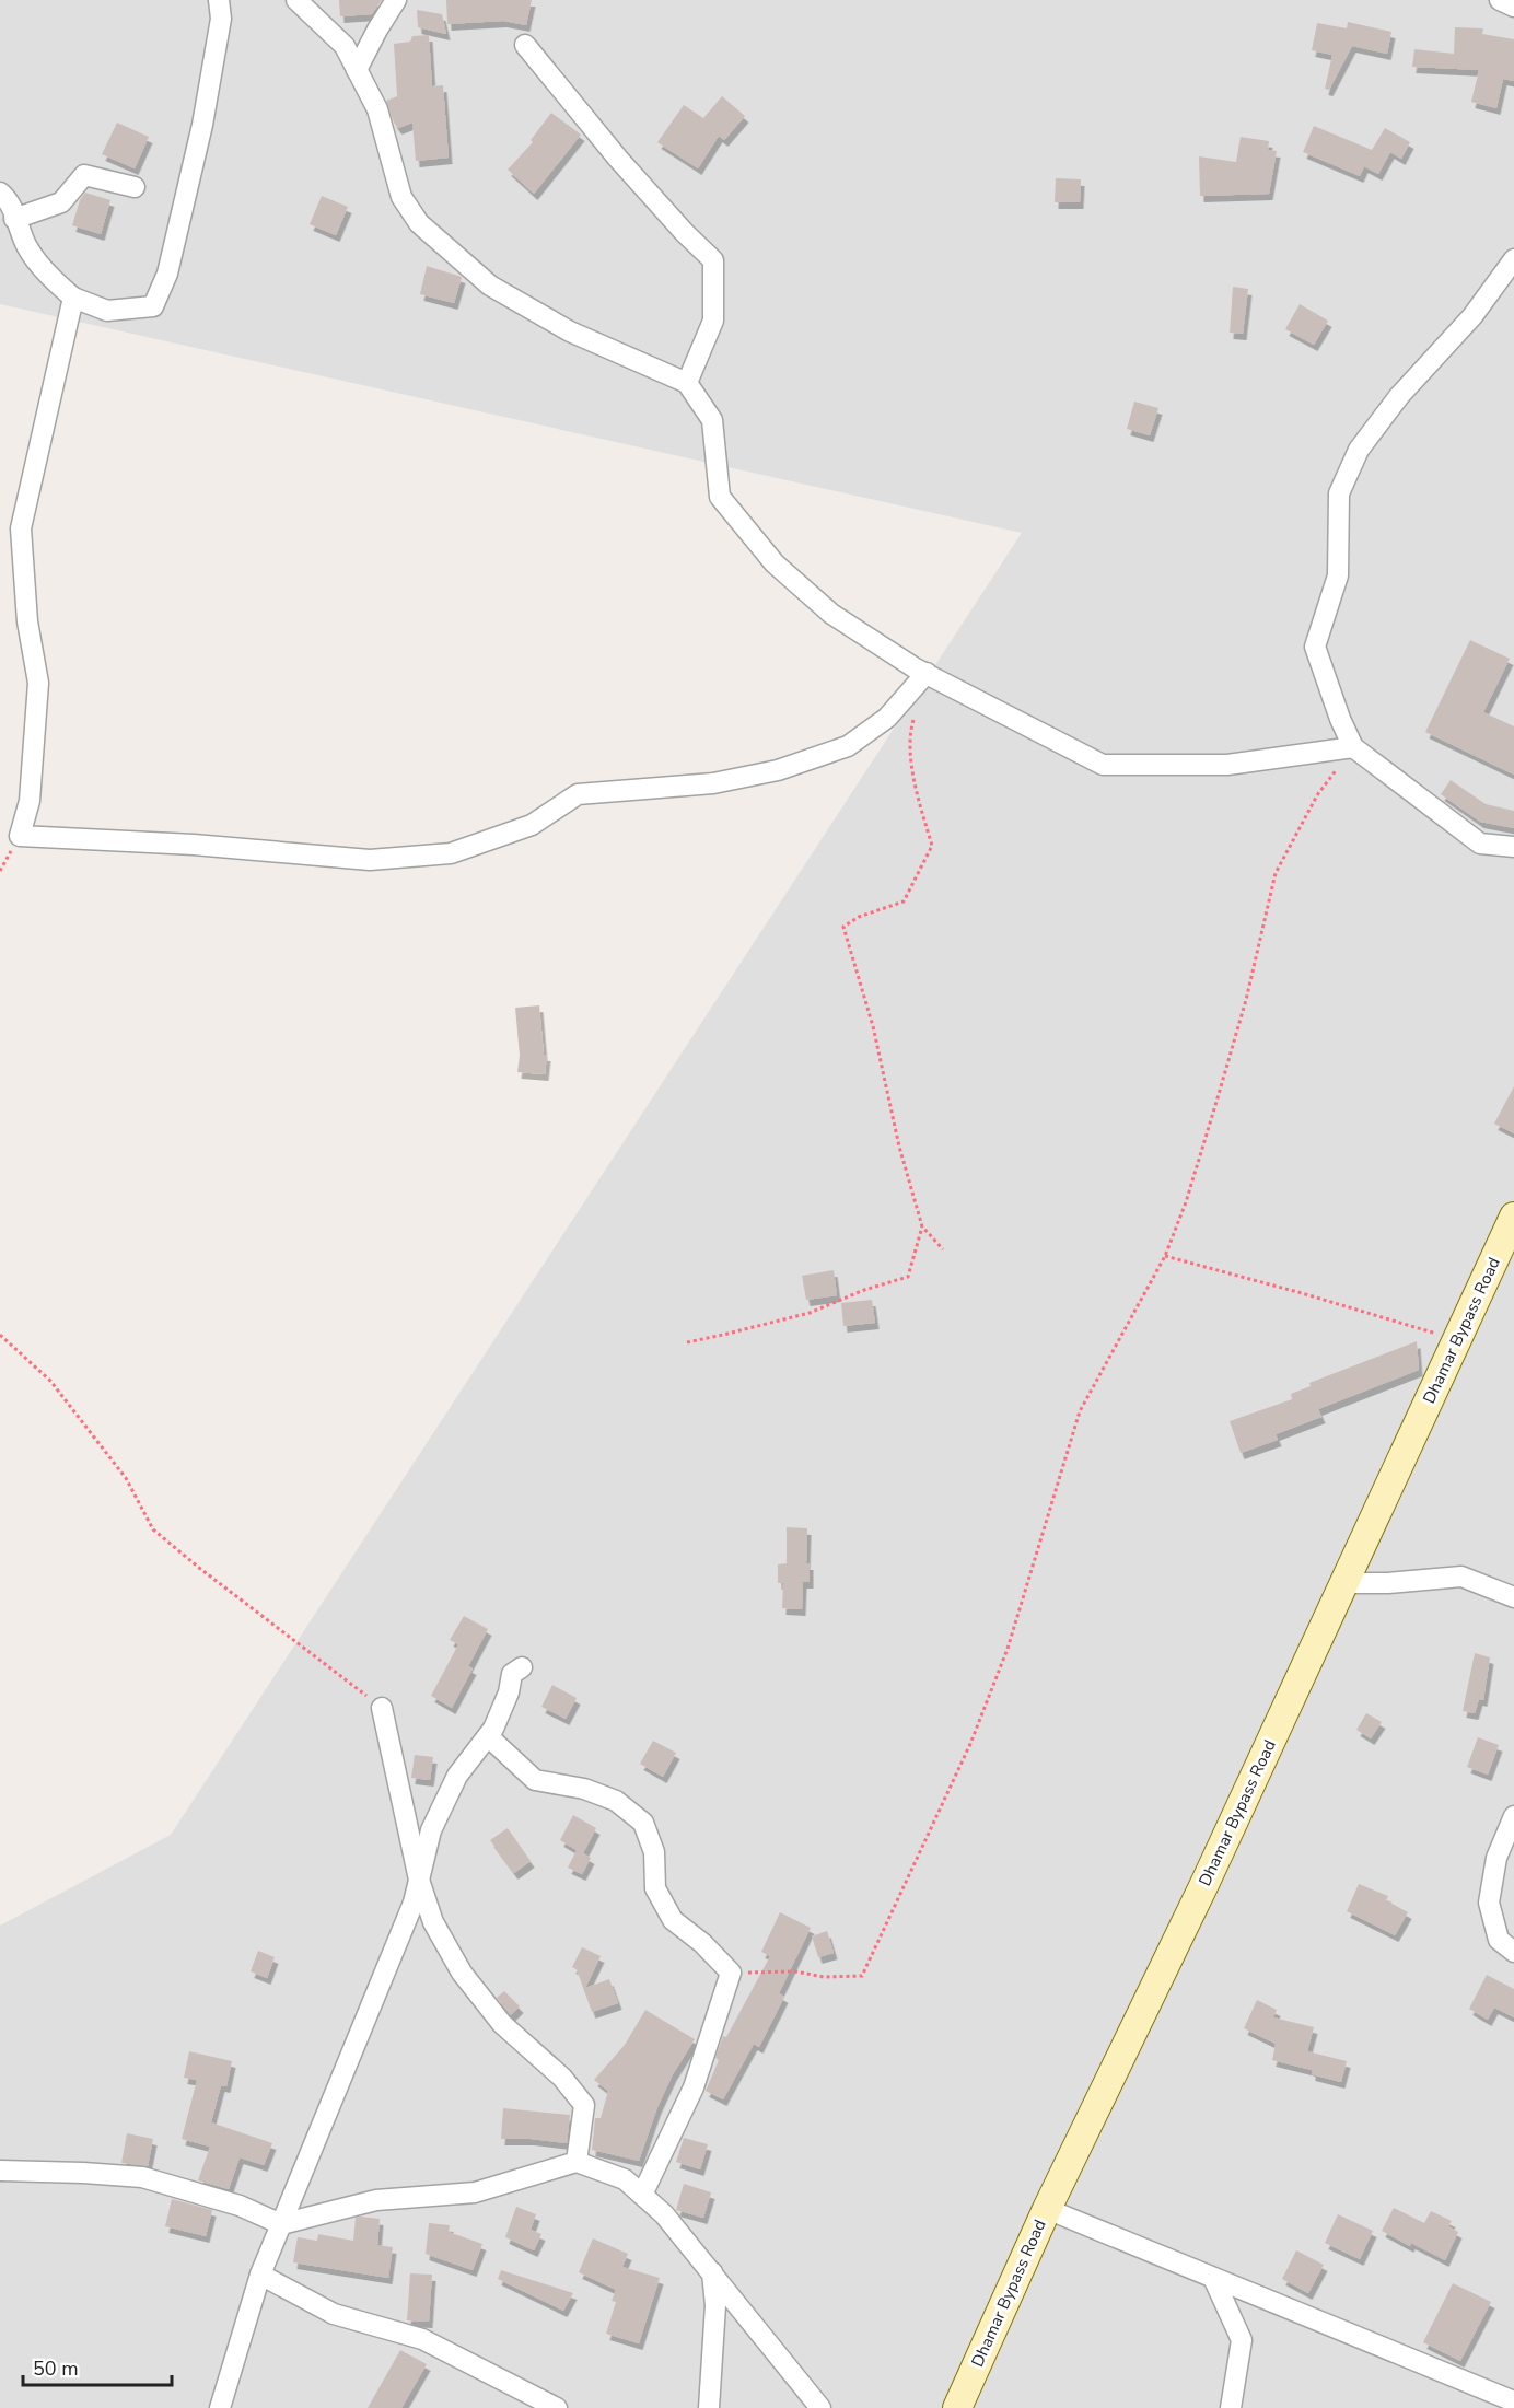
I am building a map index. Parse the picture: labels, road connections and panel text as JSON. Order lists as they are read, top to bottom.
{
  "streets": {
    "main road": ["Dhamar Bypass Road"]
  },
  "scale_bar": "50 m"
}
